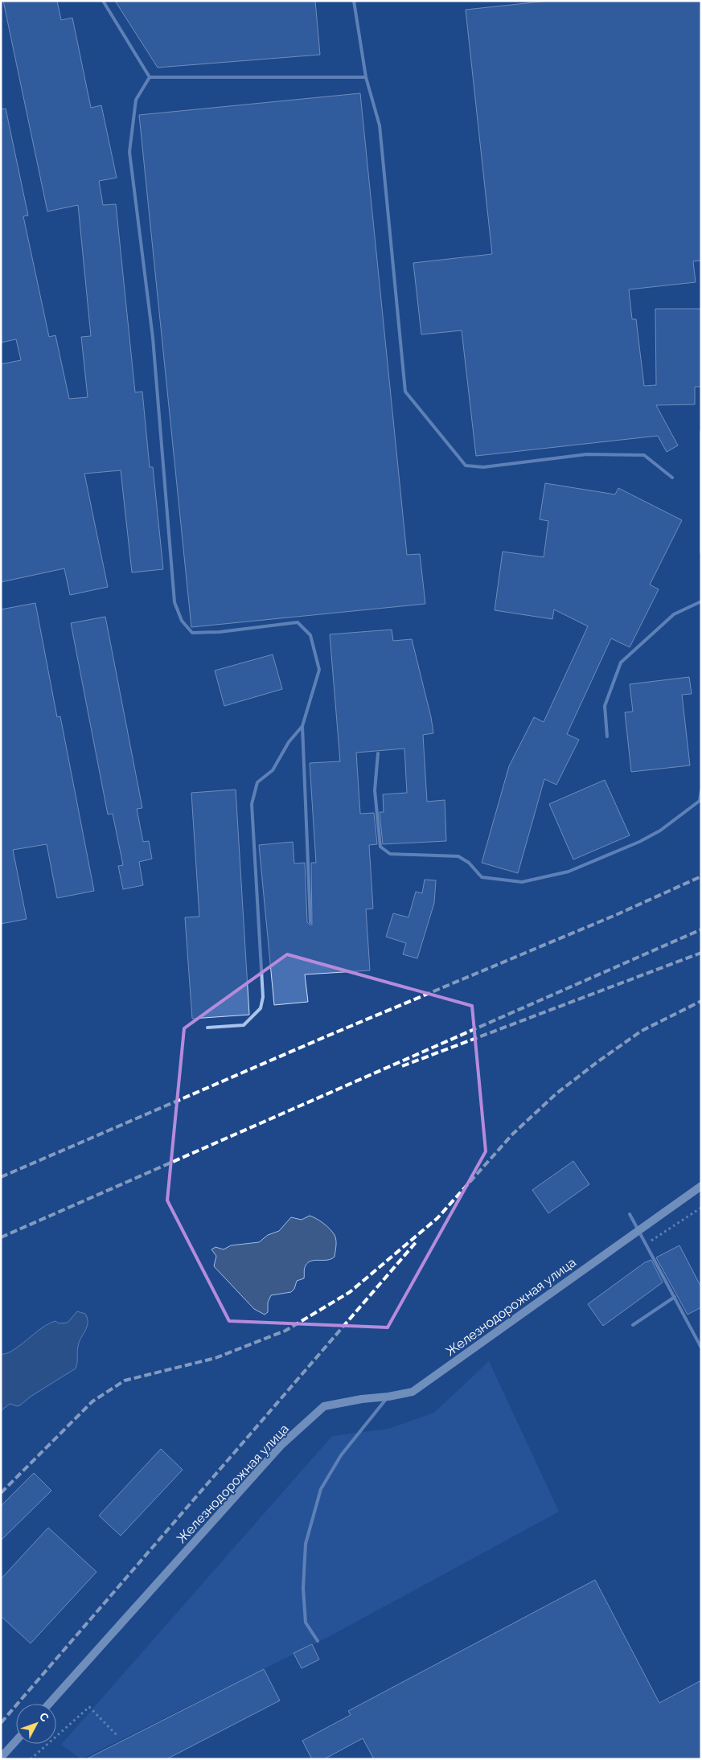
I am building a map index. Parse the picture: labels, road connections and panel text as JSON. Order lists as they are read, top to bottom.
{
  "streets": {
    "street": ["Железнодорожная улица"]
  },
  "north": "top right"
}
